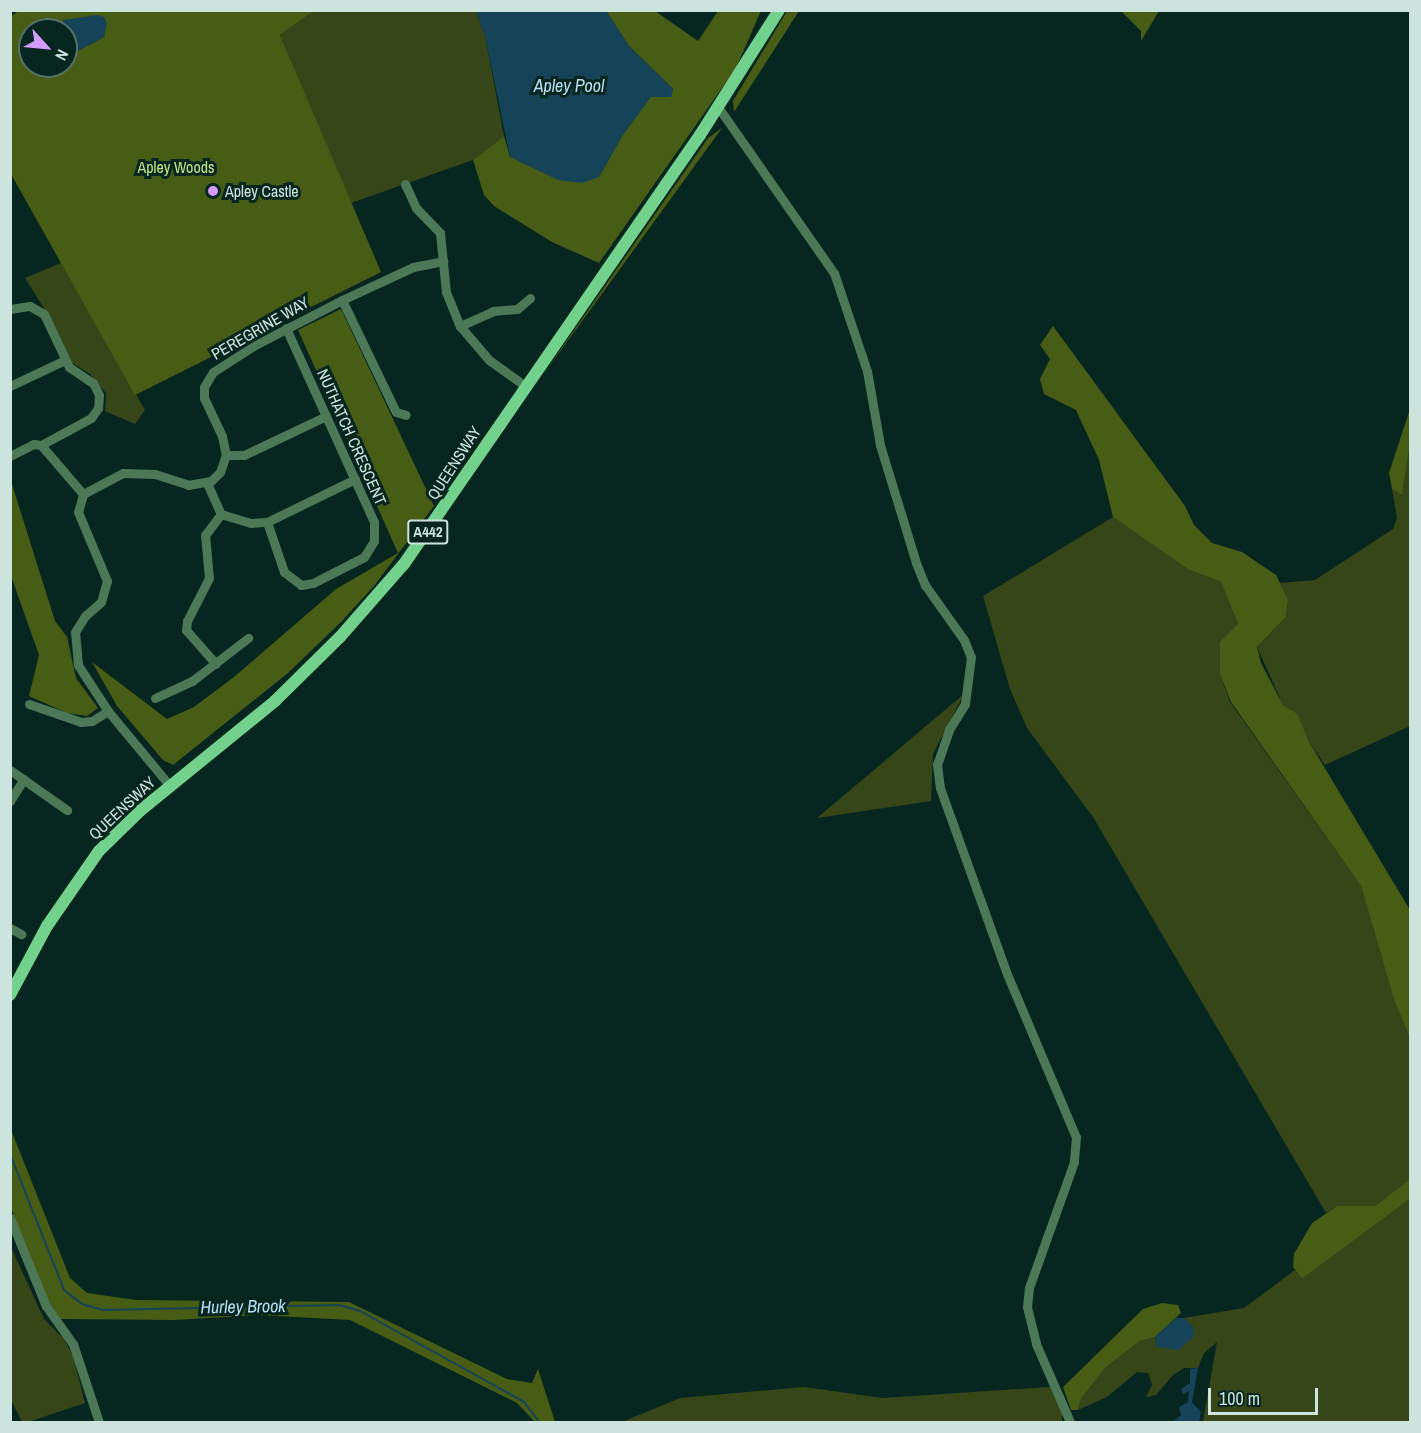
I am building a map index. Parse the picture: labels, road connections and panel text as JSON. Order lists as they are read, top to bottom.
{
  "streets": {
    "main road": ["QUEENSWAY", "A442"],
    "street": ["PEREGRINE WAY", "NUTHATCH CRESCENT"]
  },
  "crossings": [
    ["PEREGRINE WAY", "NUTHATCH CRESCENT"]
  ],
  "water": ["Apley Pool", "Hurley Brook"],
  "parks": ["Apley Woods"],
  "places": ["Apley Castle"],
  "scale_bar": "100 m",
  "north": "bottom right"
}
